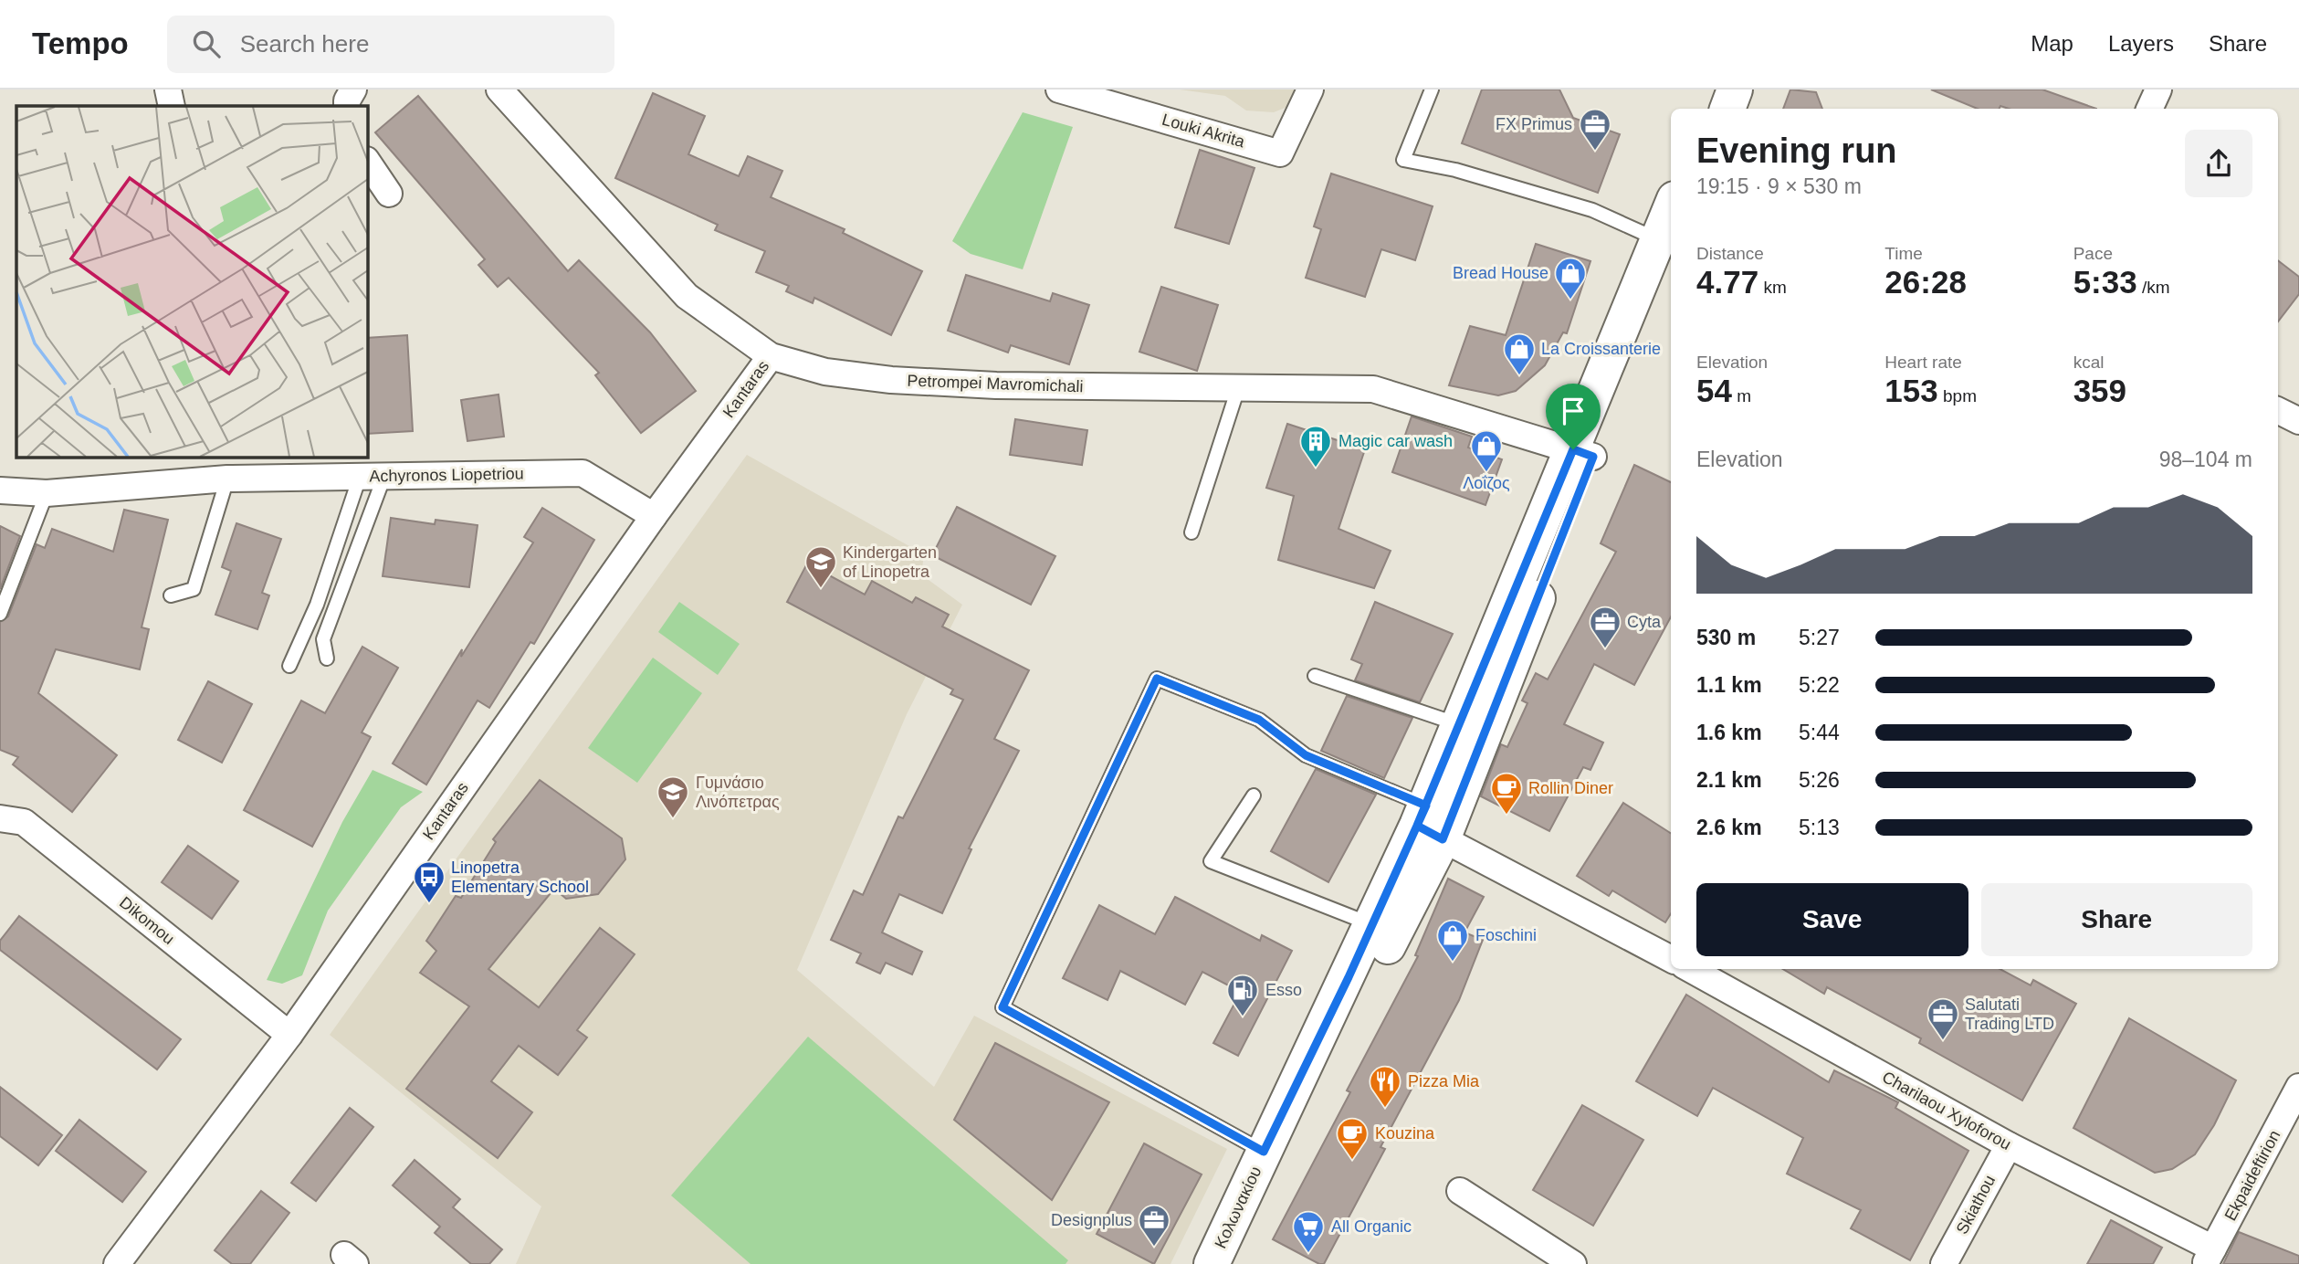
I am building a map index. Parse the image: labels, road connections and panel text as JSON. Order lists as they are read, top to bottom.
{
  "streets": {
    "main road": ["Κολωνακίου"],
    "street": [
      "Louki Akrita",
      "Petrompei Mavromichali",
      "Kantaras",
      "Achyronos Liopetriou",
      "Dikomou",
      "Charilaou Xyloforou",
      "Ekpaideftirion",
      "Skiathou"
    ]
  },
  "crossings": [
    ["Petrompei Mavromichali", "Kantaras"],
    ["Petrompei Mavromichali", "Κολωνακίου"],
    ["Kantaras", "Achyronos Liopetriou"],
    ["Kantaras", "Dikomou"],
    ["Charilaou Xyloforou", "Ekpaideftirion"],
    ["Charilaou Xyloforou", "Skiathou"],
    ["Charilaou Xyloforou", "Κολωνακίου"]
  ],
  "places": {
    "office": [
      "FX Primus",
      "Cyta",
      "Salutati Trading LTD",
      "Designplus"
    ],
    "shop": [
      "Bread House",
      "La Croissanterie",
      "Λοΐζος",
      "Foschini"
    ],
    "building": ["Magic car wash"],
    "school or university": ["Kindergarten of Linopetra", "Γυμνάσιο Λινόπετρας"],
    "cafe": ["Rollin Diner", "Kouzina"],
    "bus stop": ["Linopetra Elementary School"],
    "fuel station": ["Esso"],
    "restaurant": ["Pizza Mia"],
    "supermarket": ["All Organic"]
  },
  "page": {
    "header": "Tempo",
    "search": "Search here",
    "nav": ["Map", "Layers", "Share"],
    "heading": ["Evening run", "19:15 · 9 × 530 m"],
    "stats": [
      ["Distance", "4.77 km"],
      ["Time", "26:28"],
      ["Pace", "5:33 /km"],
      ["Elevation", "54 m"],
      ["Heart rate", "153 bpm"],
      ["kcal", "359"]
    ],
    "chart": ["Elevation", "98–104 m"],
    "list": [
      {
        "name": "530 m",
        "note": "5:27"
      },
      {
        "name": "1.1 km",
        "note": "5:22"
      },
      {
        "name": "1.6 km",
        "note": "5:44"
      },
      {
        "name": "2.1 km",
        "note": "5:26"
      },
      {
        "name": "2.6 km",
        "note": "5:13"
      }
    ],
    "buttons": ["Save", "Share"]
  }
}
